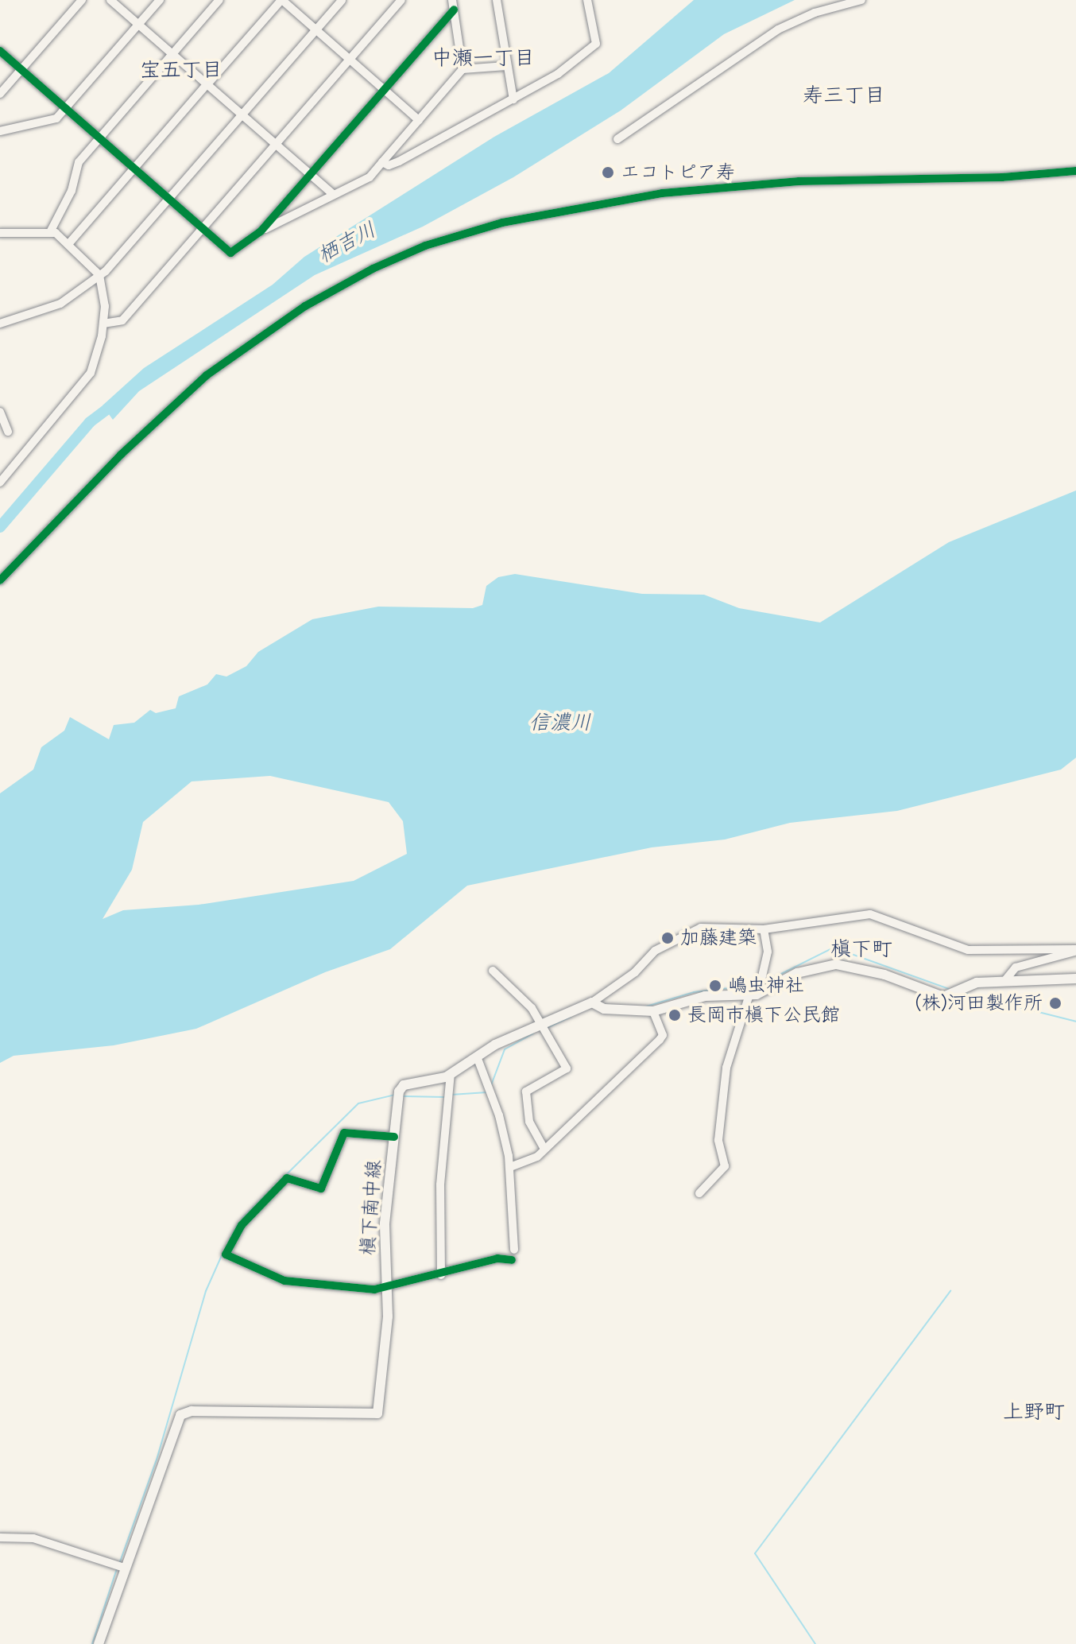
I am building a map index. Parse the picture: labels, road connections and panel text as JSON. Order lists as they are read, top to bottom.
{
  "streets": {
    "main road": ["槇下南中線"]
  },
  "districts": [
    "中瀬一丁目",
    "宝五丁目",
    "寿三丁目",
    "槇下町",
    "上野町"
  ],
  "water": ["栖吉川", "信濃川"],
  "places": [
    "エコトピア寿",
    "加藤建築",
    "嶋虫神社",
    "(株)河田製作所",
    "長岡市槇下公民館"
  ]
}
